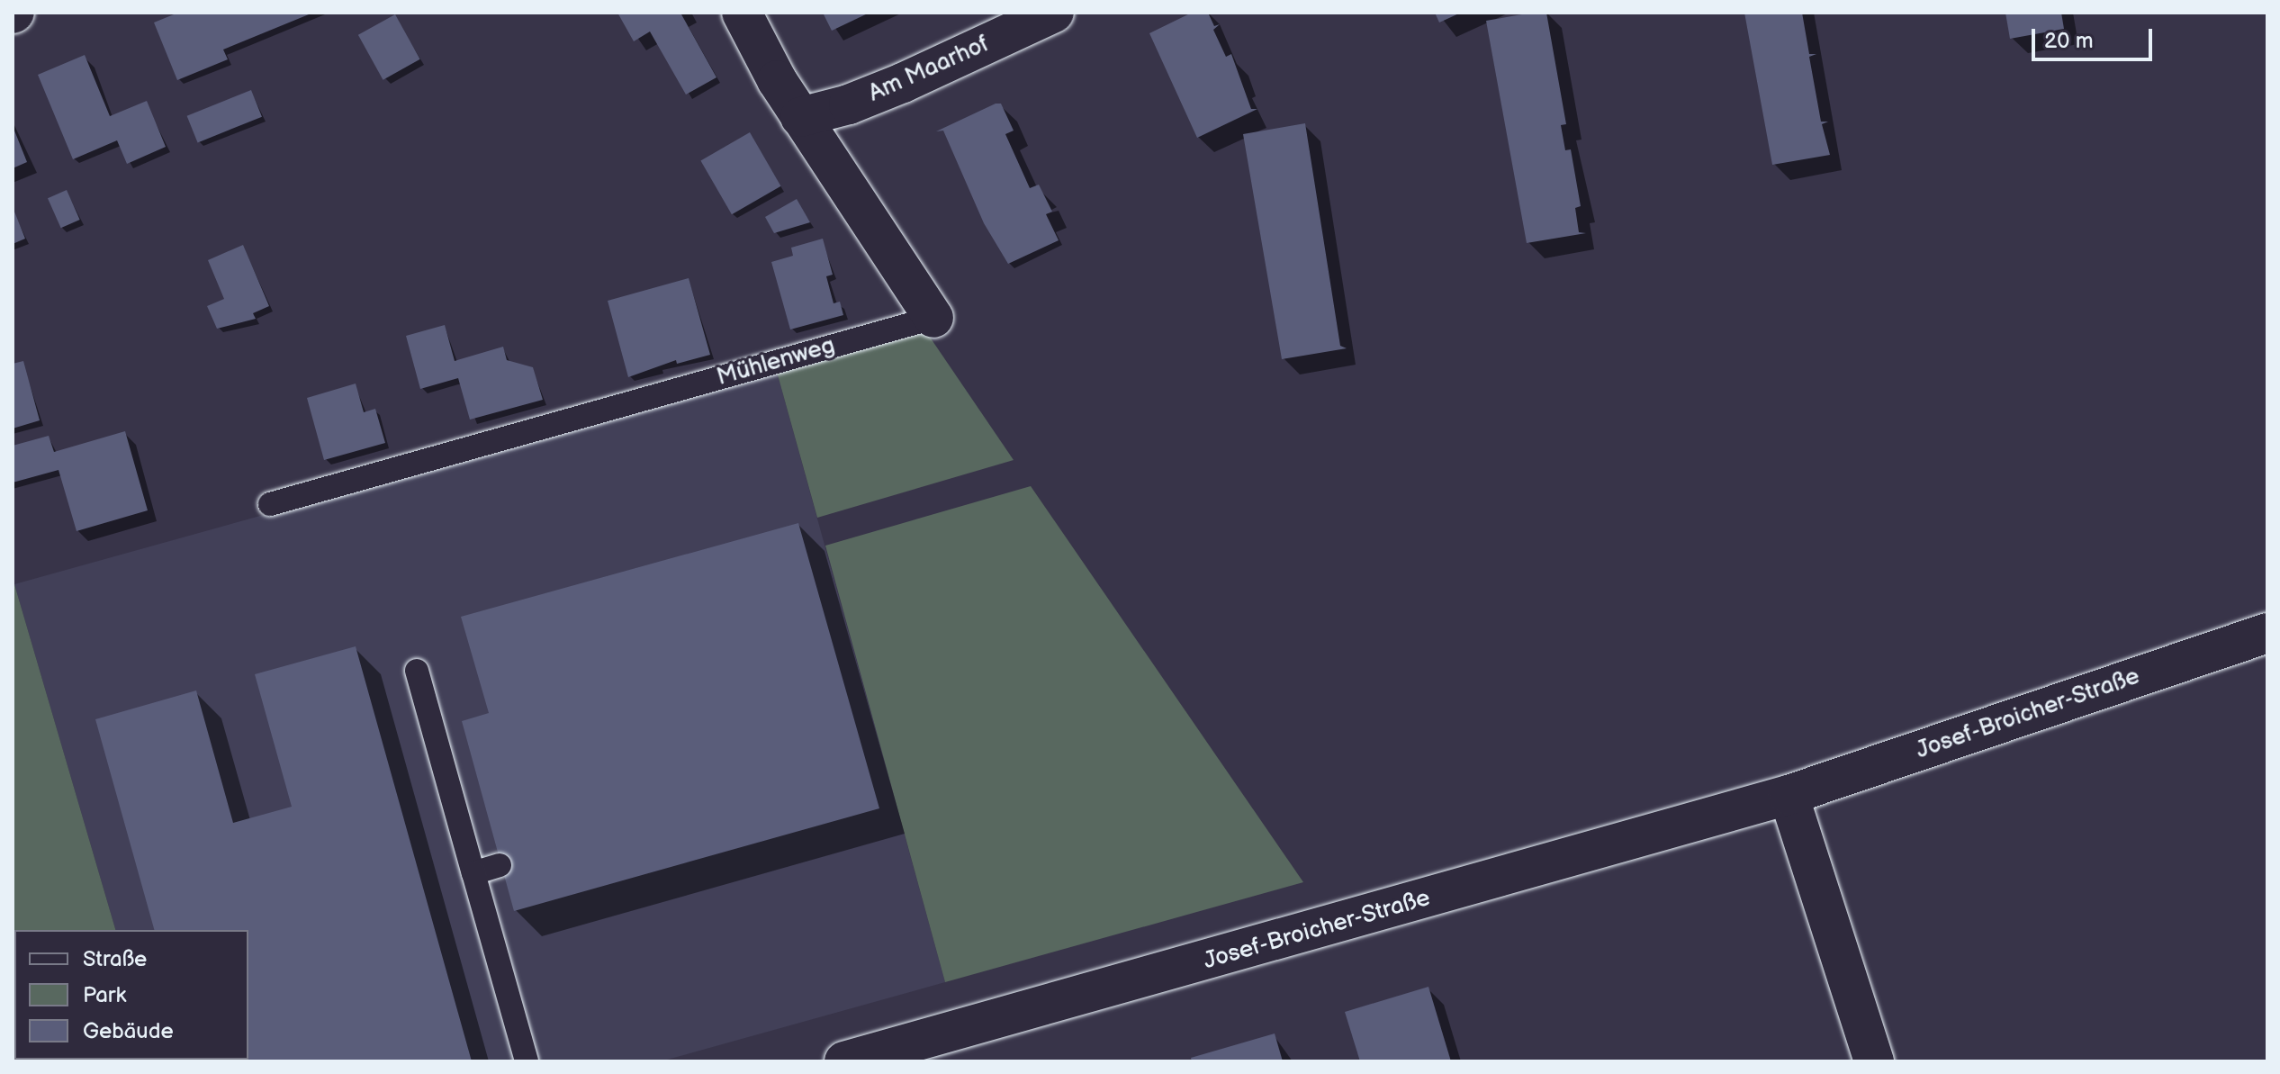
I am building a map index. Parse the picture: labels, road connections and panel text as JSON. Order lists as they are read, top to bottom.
{
  "streets": {
    "street": ["Am Maarhof", "Mühlenweg", "Josef-Broicher-Straße"]
  },
  "crossings": [
    ["Am Maarhof", "Mühlenweg"]
  ],
  "legend": ["Straße", "Park", "Gebäude"],
  "scale_bar": "20 m"
}
